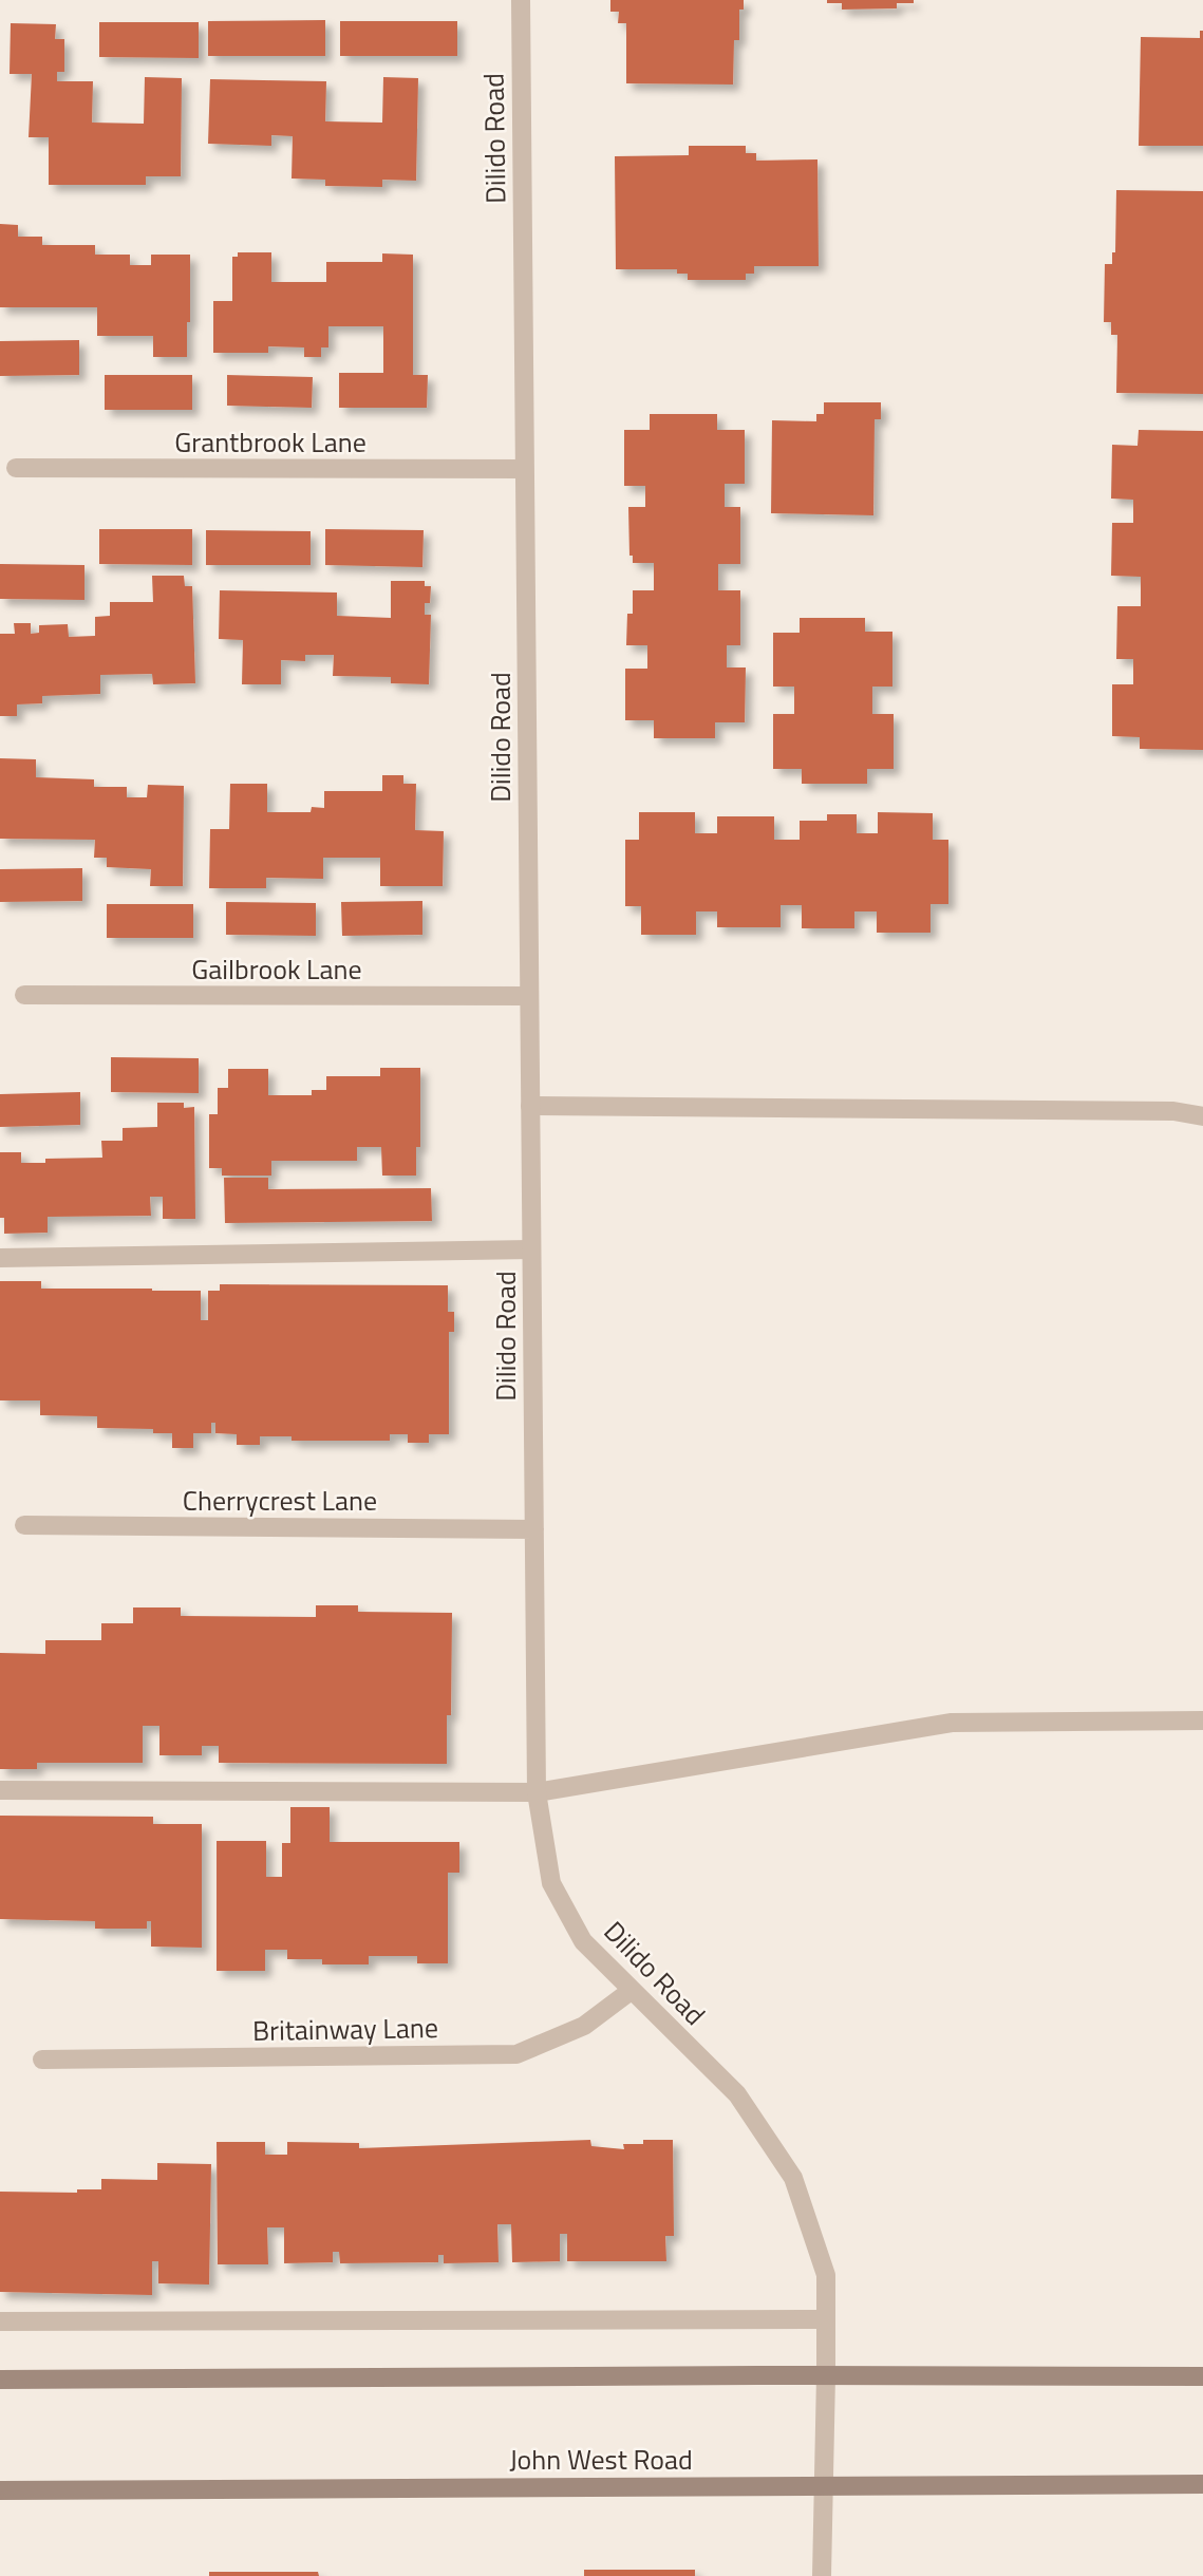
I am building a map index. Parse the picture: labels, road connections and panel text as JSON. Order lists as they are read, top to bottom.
{
  "streets": {
    "main road": ["John West Road"],
    "street": [
      "Dilido Road",
      "Grantbrook Lane",
      "Gailbrook Lane",
      "Cherrycrest Lane",
      "Britainway Lane"
    ]
  },
  "crossings": [
    ["Dilido Road", "Grantbrook Lane"],
    ["Dilido Road", "Gailbrook Lane"],
    ["Dilido Road", "Cherrycrest Lane"],
    ["Dilido Road", "Britainway Lane"],
    ["Dilido Road", "John West Road"]
  ]
}
